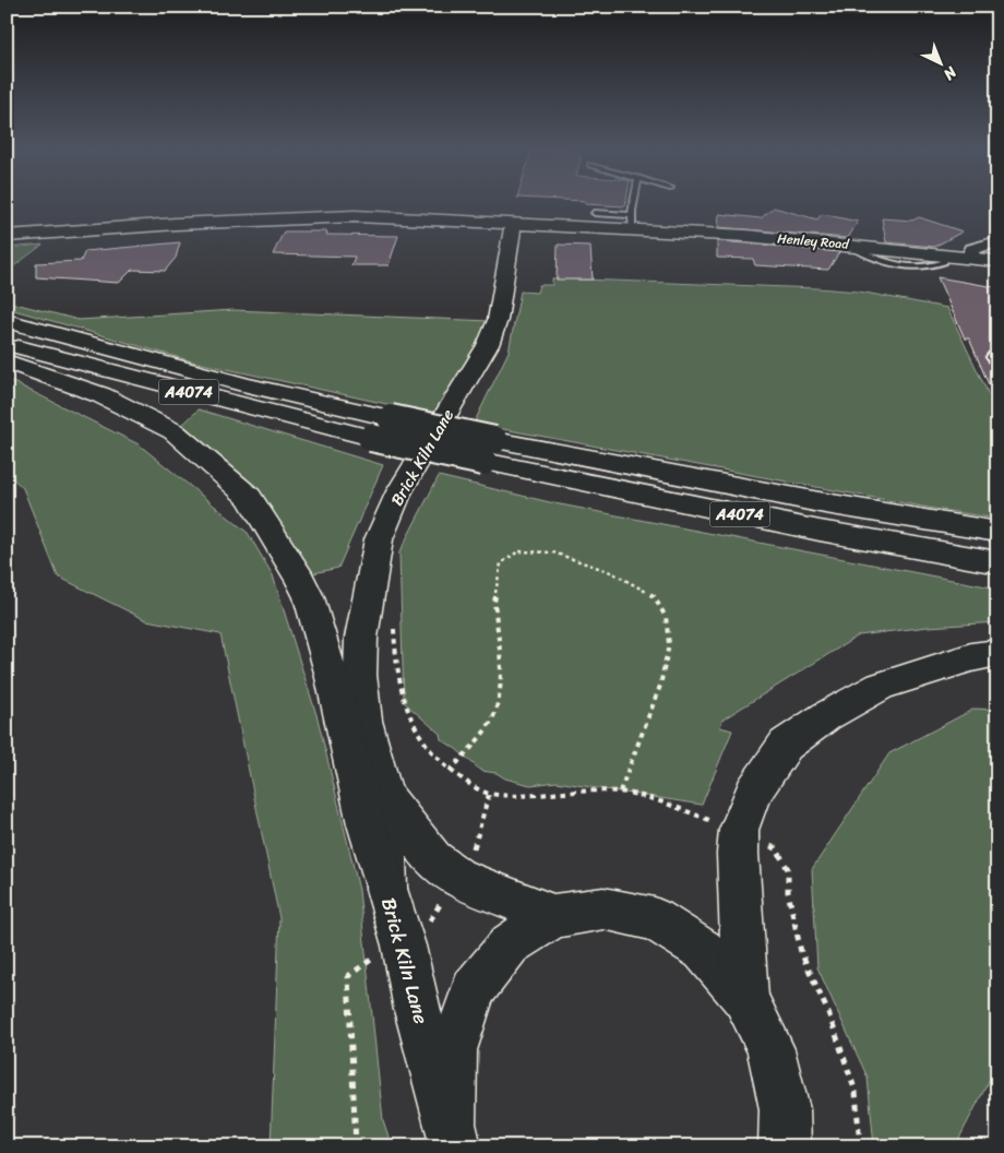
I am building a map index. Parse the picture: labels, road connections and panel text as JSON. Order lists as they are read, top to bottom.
{
  "streets": {
    "main road": ["Henley Road", "A4074", "Brick Kiln Lane"]
  },
  "crossings": [
    ["Henley Road", "Brick Kiln Lane"]
  ],
  "north": "bottom right"
}
